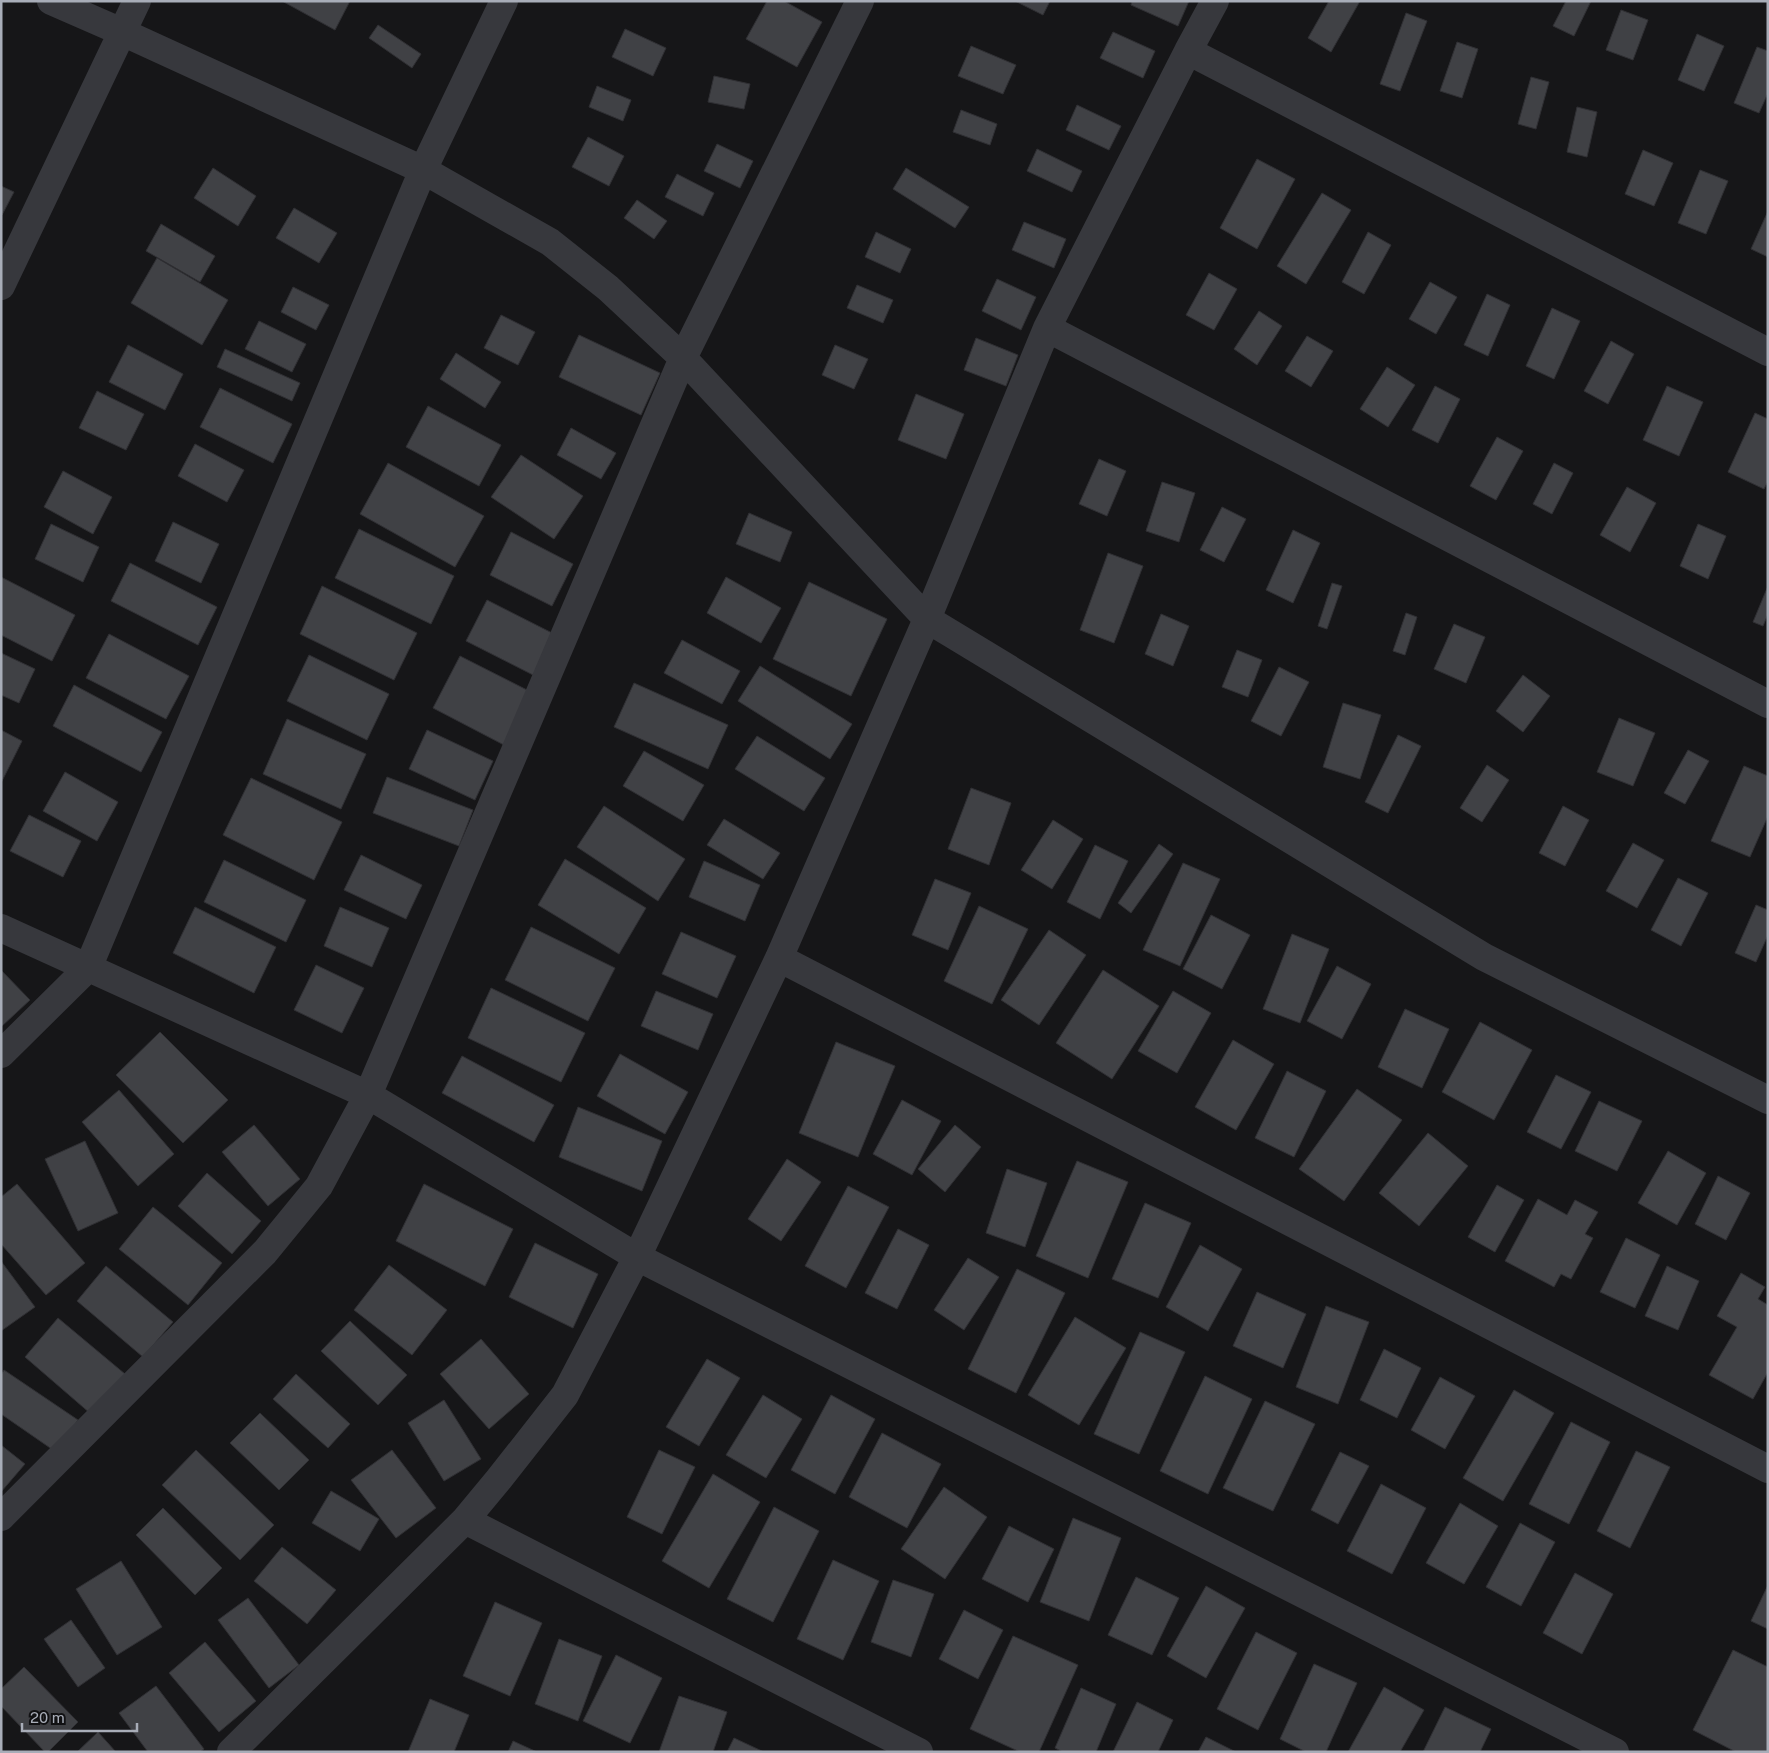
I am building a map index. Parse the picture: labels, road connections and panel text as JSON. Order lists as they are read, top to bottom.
{
  "scale_bar": "20 m"
}
